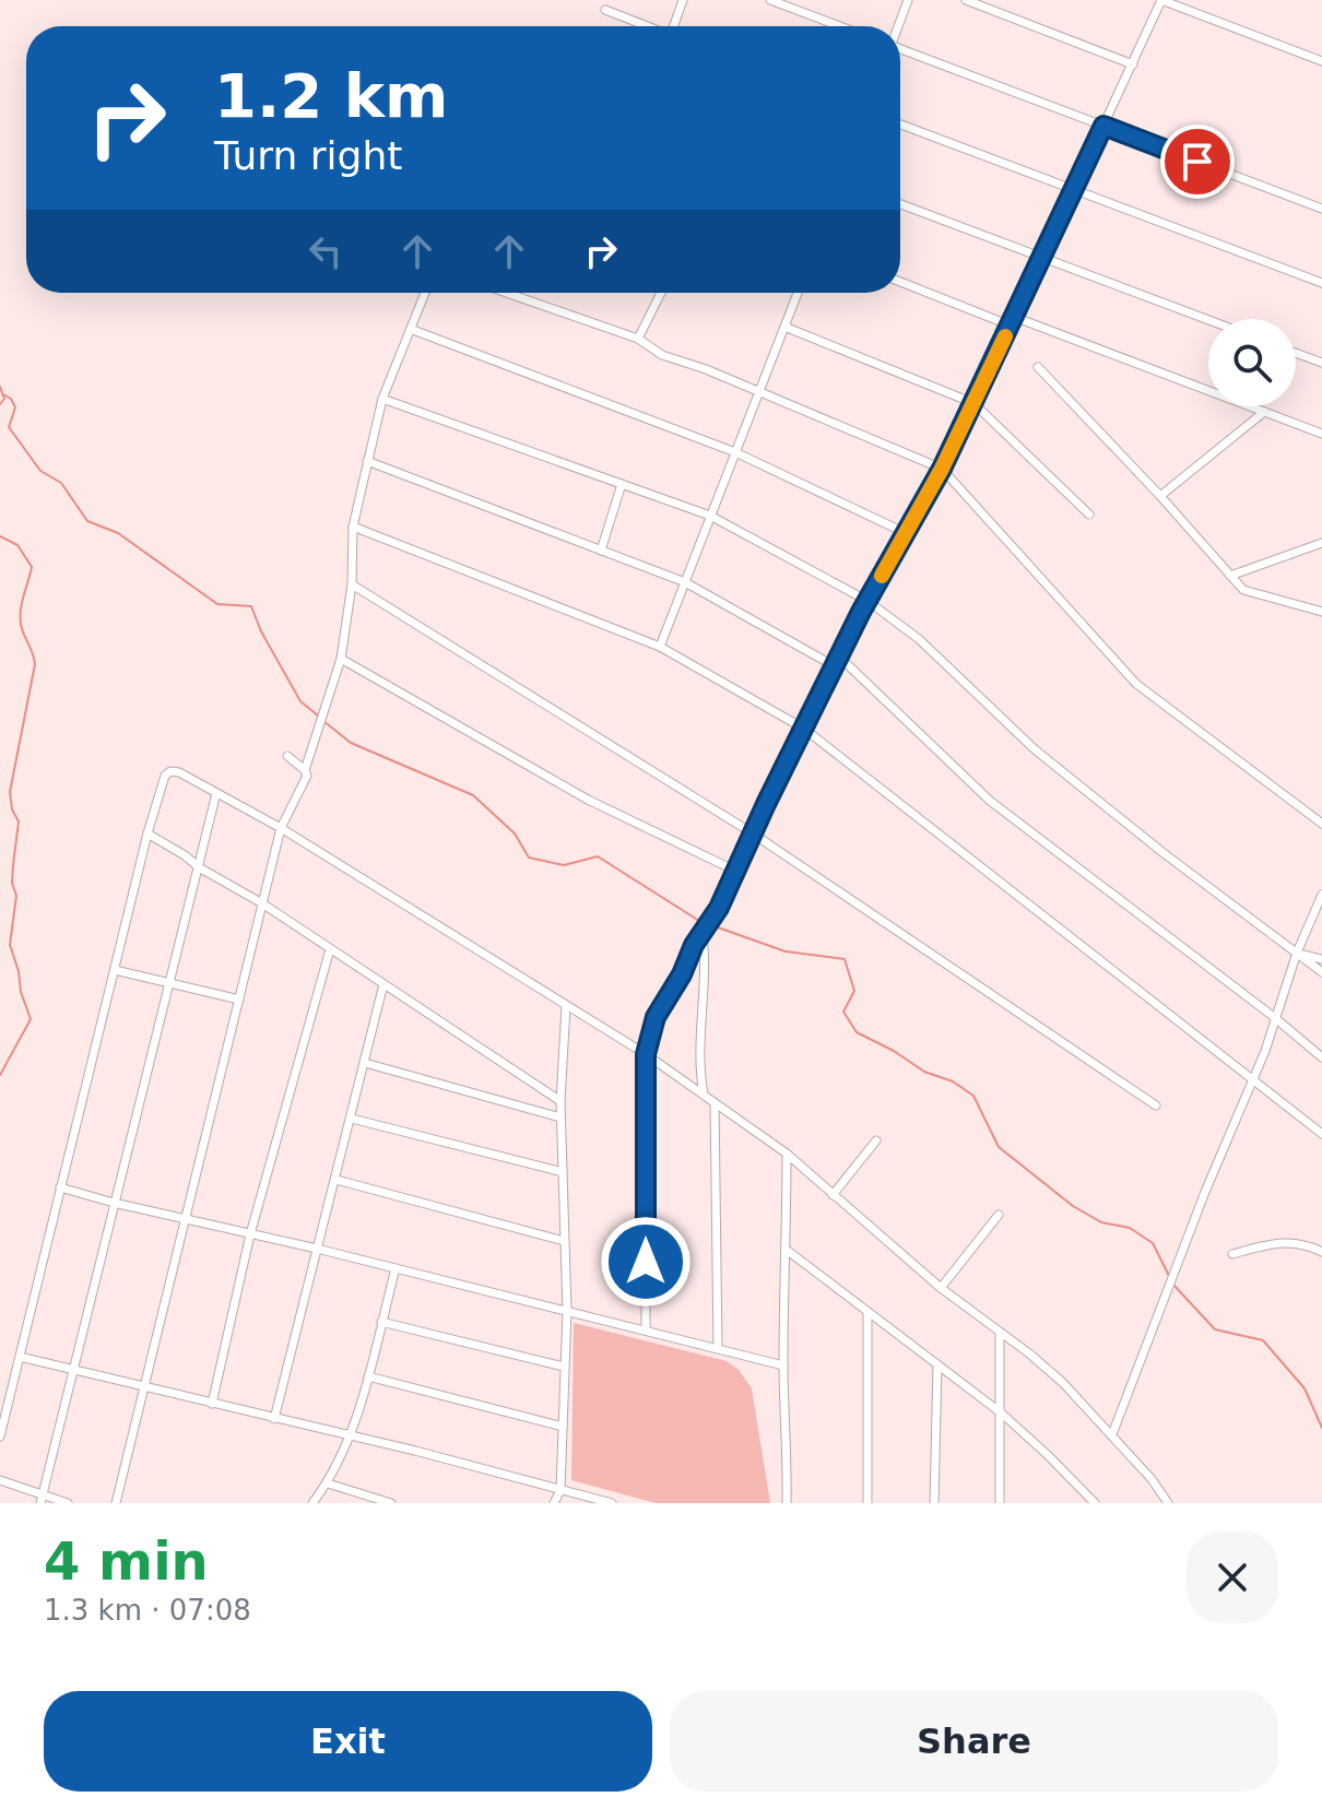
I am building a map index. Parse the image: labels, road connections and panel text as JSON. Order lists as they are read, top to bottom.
{
  "page": {
    "turn": ["1.2 km", "Turn right"],
    "heading": ["4 min", "1.3 km · 07:08"],
    "buttons": ["Exit", "Share"]
  }
}
